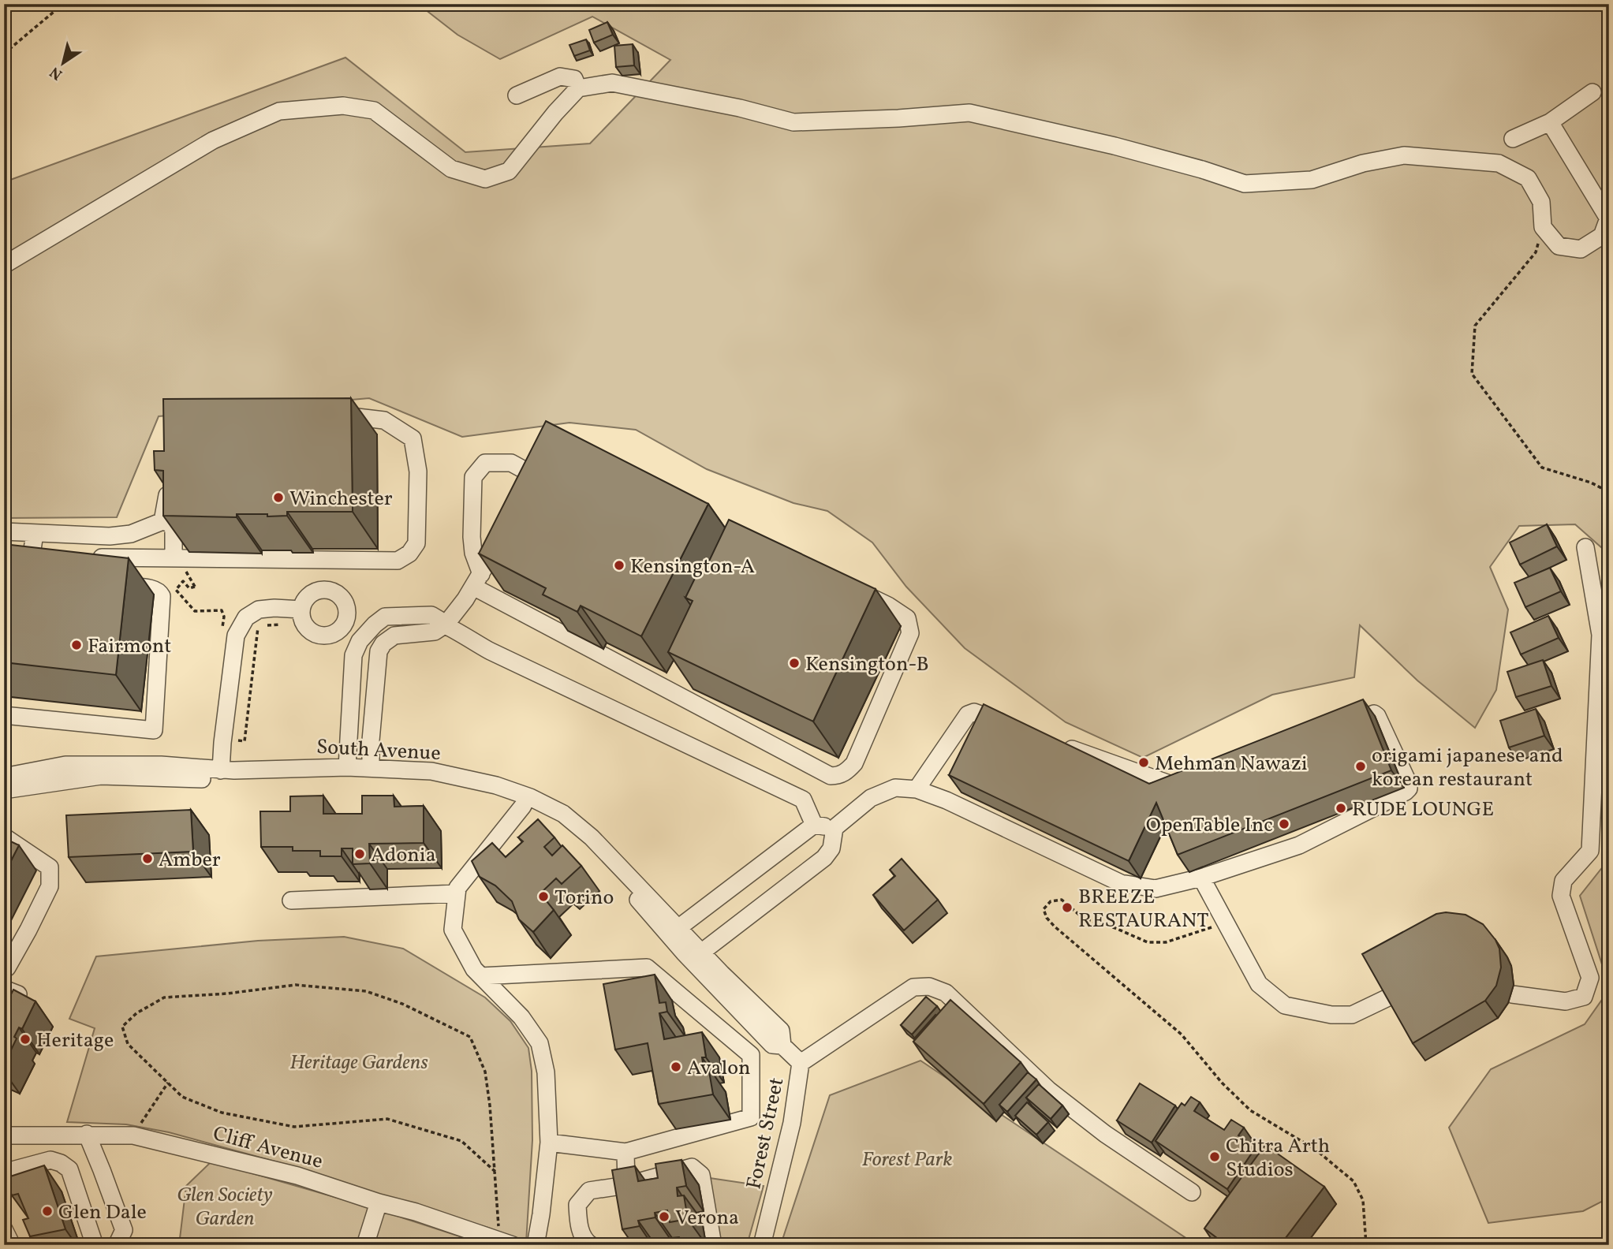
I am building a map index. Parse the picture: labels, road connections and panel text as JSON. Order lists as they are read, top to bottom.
{
  "streets": {
    "street": ["South Avenue", "Forest Street", "Cliff Avenue"]
  },
  "crossings": [
    ["South Avenue", "Forest Street"]
  ],
  "parks": ["Heritage Gardens", "Forest Park", "Glen Society Garden"],
  "places": [
    "Winchester",
    "Kensington-A",
    "Fairmont",
    "Kensington-B",
    "Mehman Nawazi",
    "origami japanese and korean restaurant",
    "RUDE LOUNGE",
    "OpenTable Inc",
    "Adonia",
    "Amber",
    "Torino",
    "BREEZE RESTAURANT",
    "Heritage",
    "Avalon",
    "Chitra Arth Studios",
    "Glen Dale",
    "Verona"
  ],
  "north": "bottom left"
}
